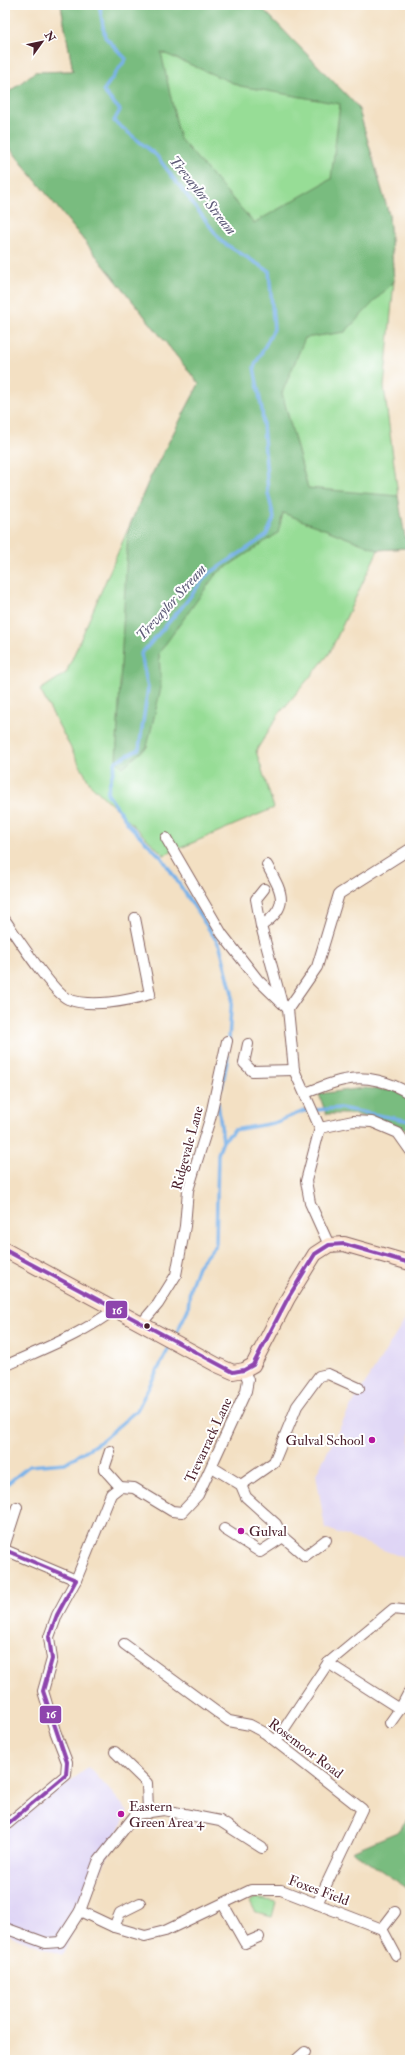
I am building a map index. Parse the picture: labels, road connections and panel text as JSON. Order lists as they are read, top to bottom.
{
  "streets": {
    "street": [
      "Ridgevale Lane",
      "Trevarrack Lane",
      "Rosemoor Road",
      "Foxes Field"
    ]
  },
  "crossings": [
    ["Rosemoor Road", "Foxes Field"]
  ],
  "water": ["Trevaylor Stream"],
  "places": ["Gulval School", "Gulval", "Eastern Green Area 4"],
  "lines": ["transit line 16"],
  "north": "top right"
}
